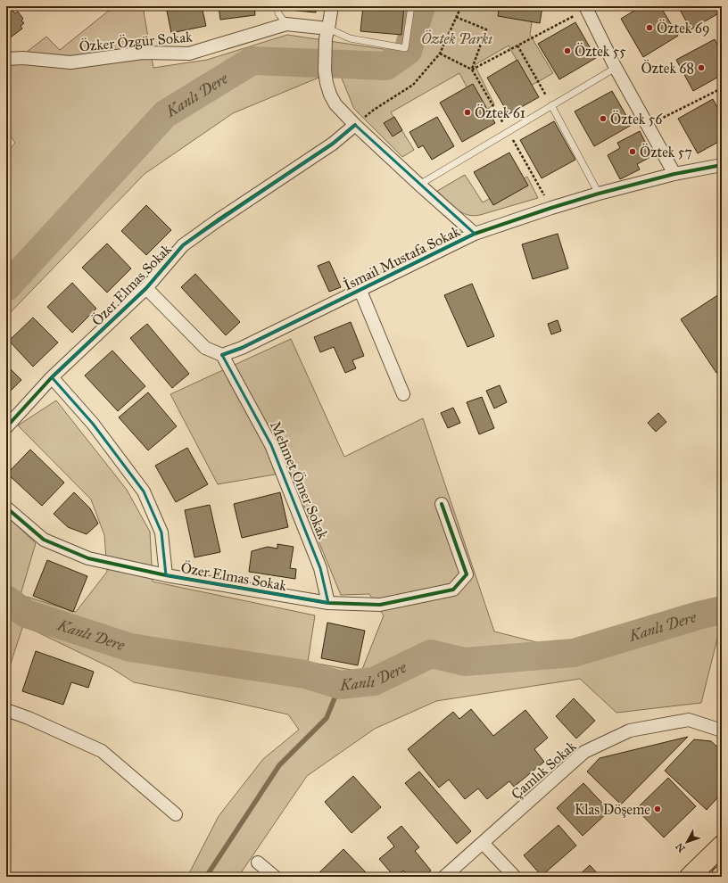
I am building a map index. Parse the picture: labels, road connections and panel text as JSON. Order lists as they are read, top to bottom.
{
  "streets": {
    "street": [
      "Özker Özgür Sokak",
      "İsmail Mustafa Sokak",
      "Özer Elmas Sokak",
      "Mehmet Ömer Sokak",
      "Çamlık Sokak"
    ]
  },
  "crossings": [
    ["Özker Özgür Sokak", "İsmail Mustafa Sokak"],
    ["İsmail Mustafa Sokak", "Özer Elmas Sokak"],
    ["İsmail Mustafa Sokak", "Mehmet Ömer Sokak"],
    ["Özer Elmas Sokak", "Mehmet Ömer Sokak"]
  ],
  "water": ["Kanlı Dere"],
  "parks": ["Öztek Parkı"],
  "places": [
    "Öztek 69",
    "Öztek 55",
    "Öztek 68",
    "Öztek 61",
    "Öztek 56",
    "Öztek 57",
    "Klas Döşeme"
  ],
  "north": "bottom left"
}
